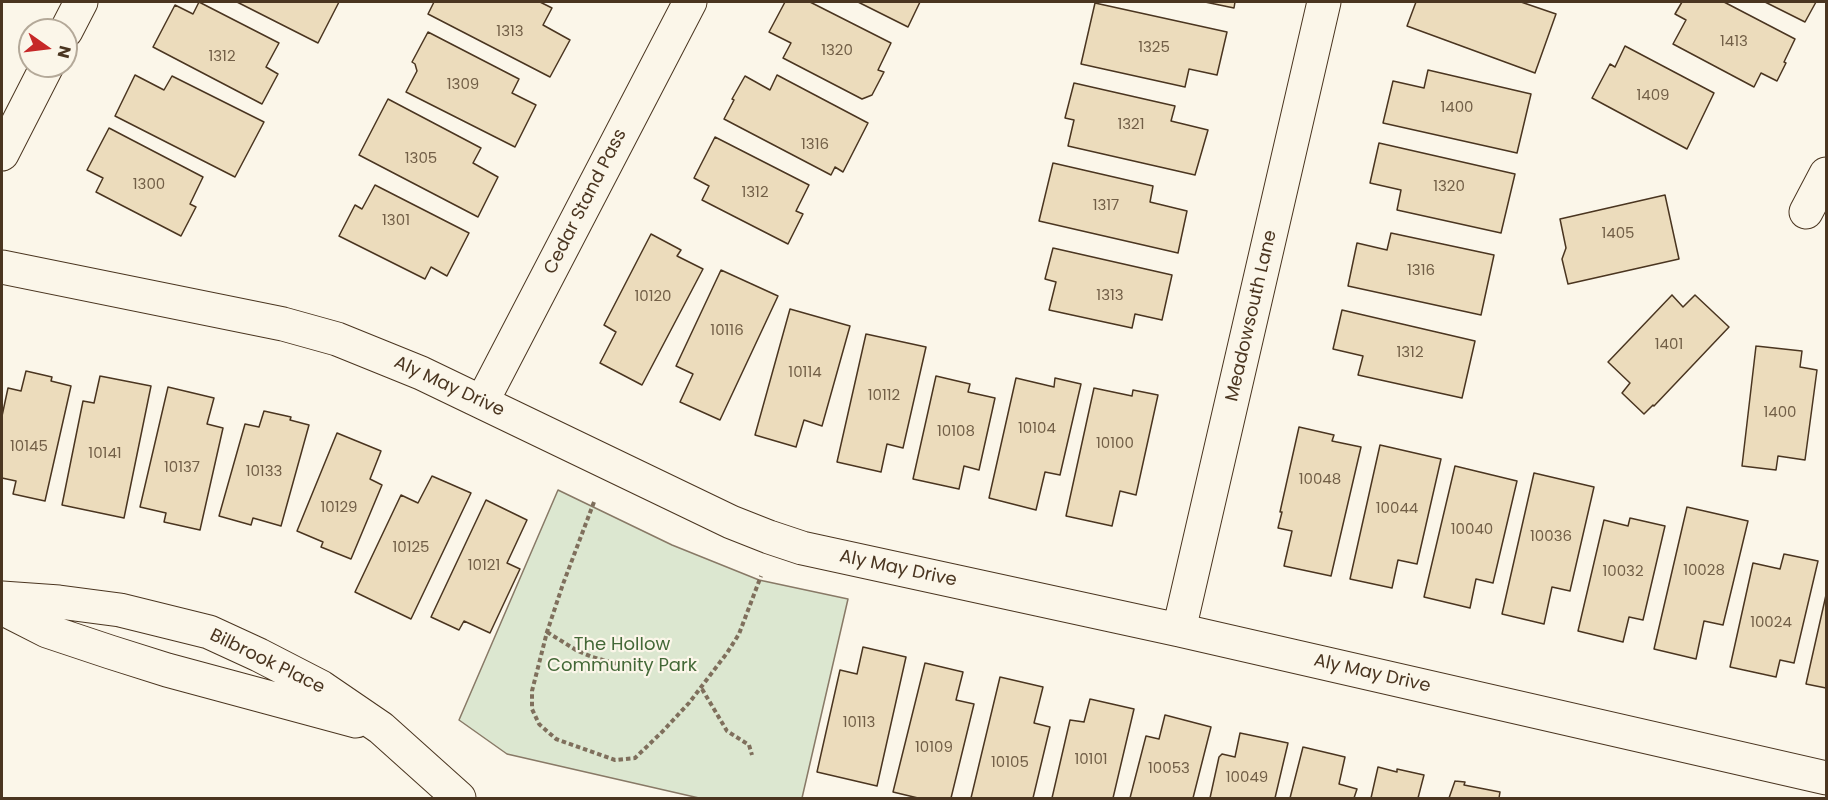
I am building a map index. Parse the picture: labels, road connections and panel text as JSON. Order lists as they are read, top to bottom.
{
  "streets": {
    "street": [
      "Cedar Stand Pass",
      "Meadowsouth Lane",
      "Aly May Drive",
      "Bilbrook Place"
    ]
  },
  "crossings": [
    ["Cedar Stand Pass", "Aly May Drive"],
    ["Meadowsouth Lane", "Aly May Drive"]
  ],
  "parks": ["The Hollow Community Park"],
  "house_numbers": [
    "1313",
    "1413",
    "1325",
    "1320",
    "1312",
    "1309",
    "1409",
    "1400",
    "1321",
    "1316",
    "1305",
    "1300",
    "1320",
    "1312",
    "1317",
    "1301",
    "1405",
    "1316",
    "1313",
    "10120",
    "10116",
    "1401",
    "1312",
    "10114",
    "10112",
    "1400",
    "10104",
    "10108",
    "10100",
    "10145",
    "10141",
    "10137",
    "10133",
    "10048",
    "10129",
    "10044",
    "10040",
    "10036",
    "10125",
    "10121",
    "10028",
    "10032",
    "10024",
    "10113",
    "10109",
    "10101",
    "10105",
    "10053",
    "10049"
  ],
  "north": "right"
}
